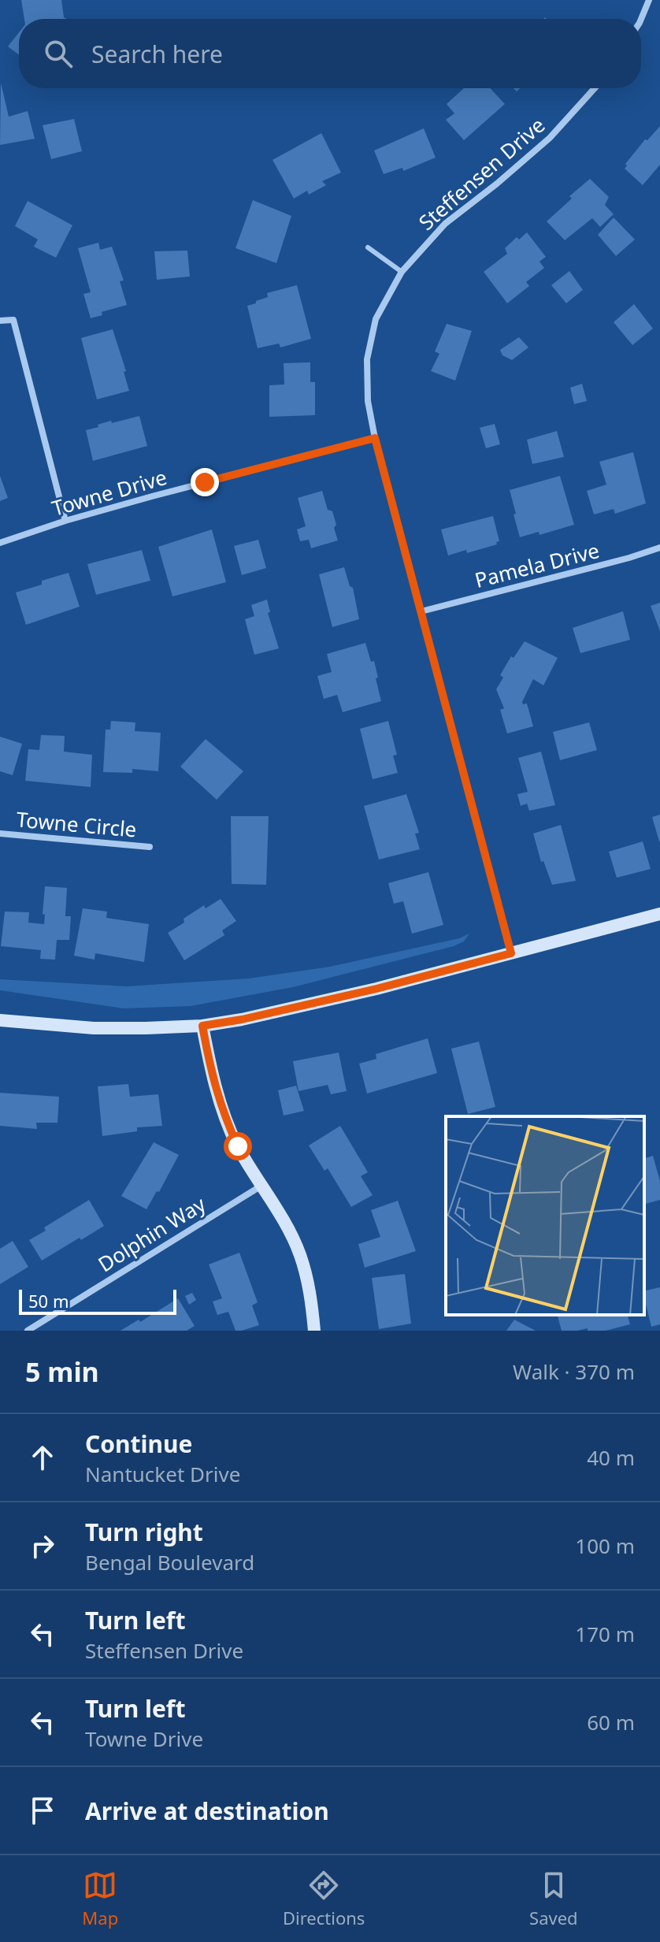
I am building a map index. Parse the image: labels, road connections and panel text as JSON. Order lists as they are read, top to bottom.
{
  "streets": {
    "street": [
      "Steffensen Drive",
      "Towne Drive",
      "Pamela Drive",
      "Towne Circle",
      "Dolphin Way"
    ]
  },
  "crossings": [
    ["Steffensen Drive", "Towne Drive"],
    ["Steffensen Drive", "Pamela Drive"]
  ],
  "scale_bar": "50 m",
  "page": {
    "search": "Search here",
    "scale": "50 m",
    "heading": ["5 min", "Walk · 370 m"],
    "list": [
      ["Continue", "Nantucket Drive", "40 m"],
      ["Turn right", "Bengal Boulevard", "100 m"],
      ["Turn left", "Steffensen Drive", "170 m"],
      ["Turn left", "Towne Drive", "60 m"],
      "Arrive at destination"
    ],
    "nav": ["Map", "Directions", "Saved"]
  }
}
